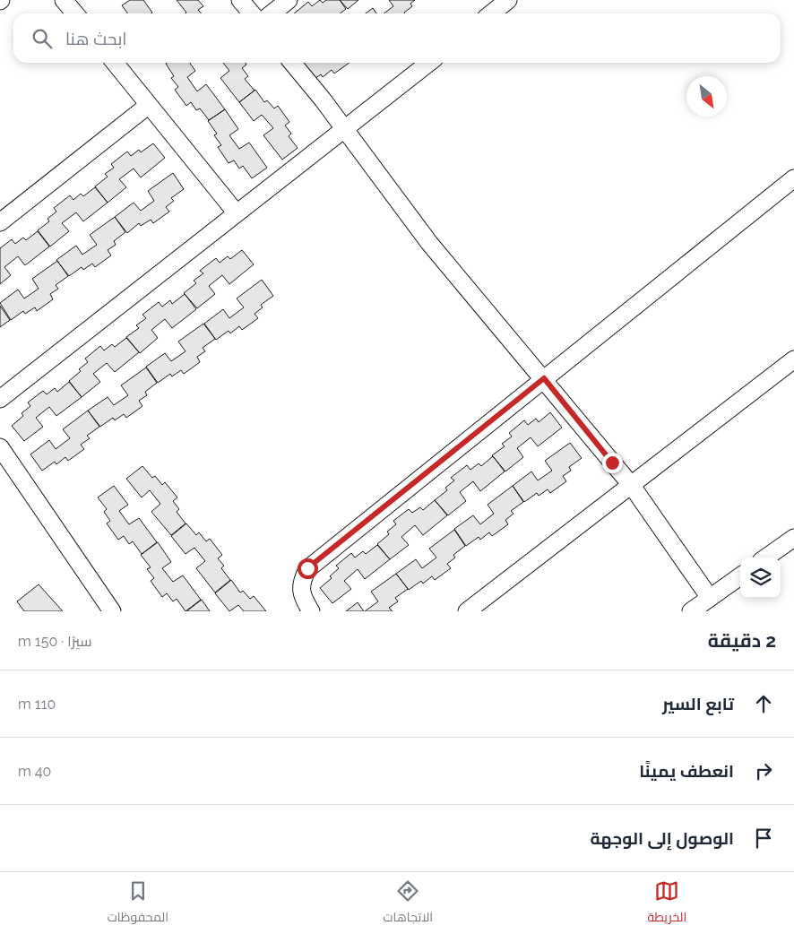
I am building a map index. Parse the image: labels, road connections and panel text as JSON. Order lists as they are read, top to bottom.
{
  "north": "bottom right",
  "page": {
    "search": "ابحث هنا",
    "heading": ["2 دقيقة", "سيرًا · 150 m"],
    "list": [
      ["تابع السير", "110 m"],
      ["انعطف يمينًا", "40 m"],
      "الوصول إلى الوجهة"
    ],
    "nav": ["الخريطة", "الاتجاهات", "المحفوظات"]
  }
}
